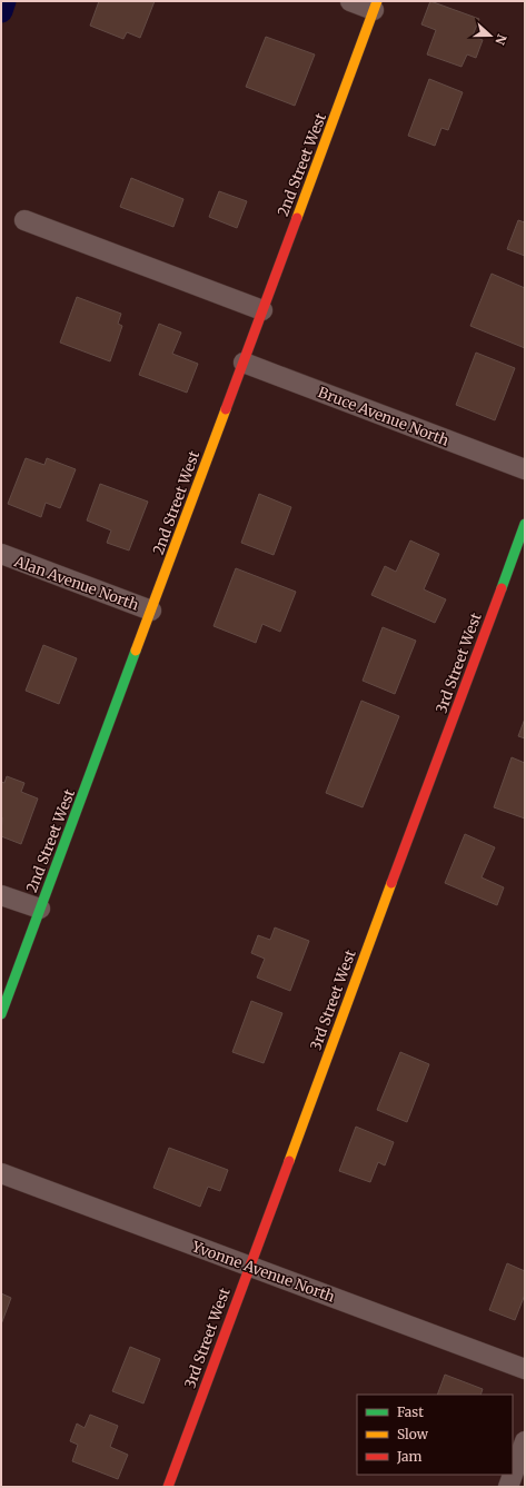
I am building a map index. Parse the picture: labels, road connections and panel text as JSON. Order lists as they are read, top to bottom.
{
  "streets": {
    "street": [
      "2nd Street West",
      "Bruce Avenue North",
      "Alan Avenue North",
      "3rd Street West",
      "Yvonne Avenue North"
    ]
  },
  "crossings": [
    ["2nd Street West", "Bruce Avenue North"],
    ["2nd Street West", "Alan Avenue North"],
    ["3rd Street West", "Yvonne Avenue North"]
  ],
  "legend": ["Fast", "Slow", "Jam"],
  "north": "right"
}
